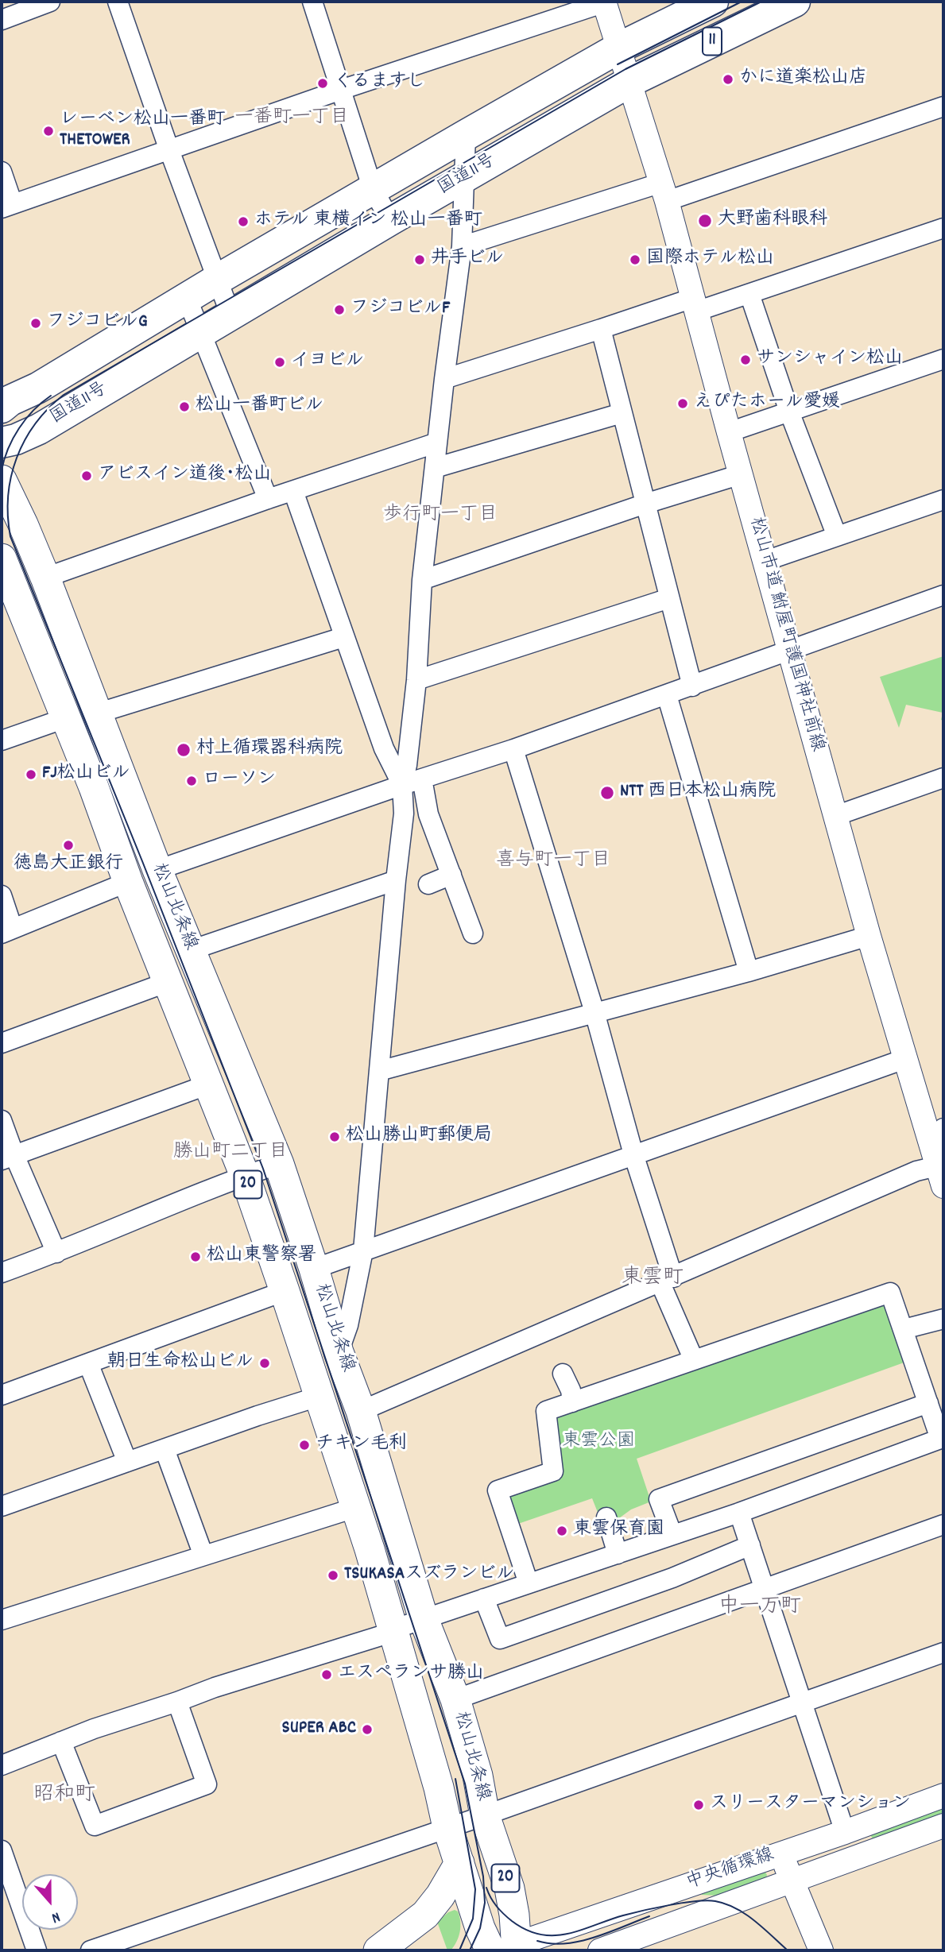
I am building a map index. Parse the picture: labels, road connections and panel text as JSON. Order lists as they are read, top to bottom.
{
  "streets": {
    "highway": ["11", "国道11号"],
    "main road": ["松山北条線", "20"],
    "street": ["松山市道 鮒屋町護国神社前線", "中央循環線"]
  },
  "crossings": [
    ["国道11号", "松山市道 鮒屋町護国神社前線"],
    ["松山北条線", "中央循環線"]
  ],
  "districts": [
    "一番町一丁目",
    "歩行町一丁目",
    "喜与町一丁目",
    "勝山町二丁目",
    "東雲町",
    "中一万町",
    "昭和町"
  ],
  "parks": ["東雲公園"],
  "places": [
    "かに道楽松山店",
    "くるますし",
    "レーベン松山一番町 THETOWER",
    "大野歯科眼科",
    "ホテル 東横イン 松山一番町",
    "井手ビル",
    "国際ホテル松山",
    "フジコビルF",
    "フジコビルG",
    "サンシャイン松山",
    "イヨビル",
    "えぴたホール愛媛",
    "松山一番町ビル",
    "アビスイン道後･松山",
    "村上循環器科病院",
    "FJ松山ビル",
    "ローソン",
    "NTT 西日本松山病院",
    "徳島大正銀行",
    "松山勝山町郵便局",
    "松山東警察署",
    "朝日生命松山ビル",
    "チキン毛利",
    "東雲保育園",
    "TSUKASAスズランビル",
    "エスペランサ勝山",
    "SUPER ABC",
    "スリースターマンション"
  ],
  "north": "bottom"
}
